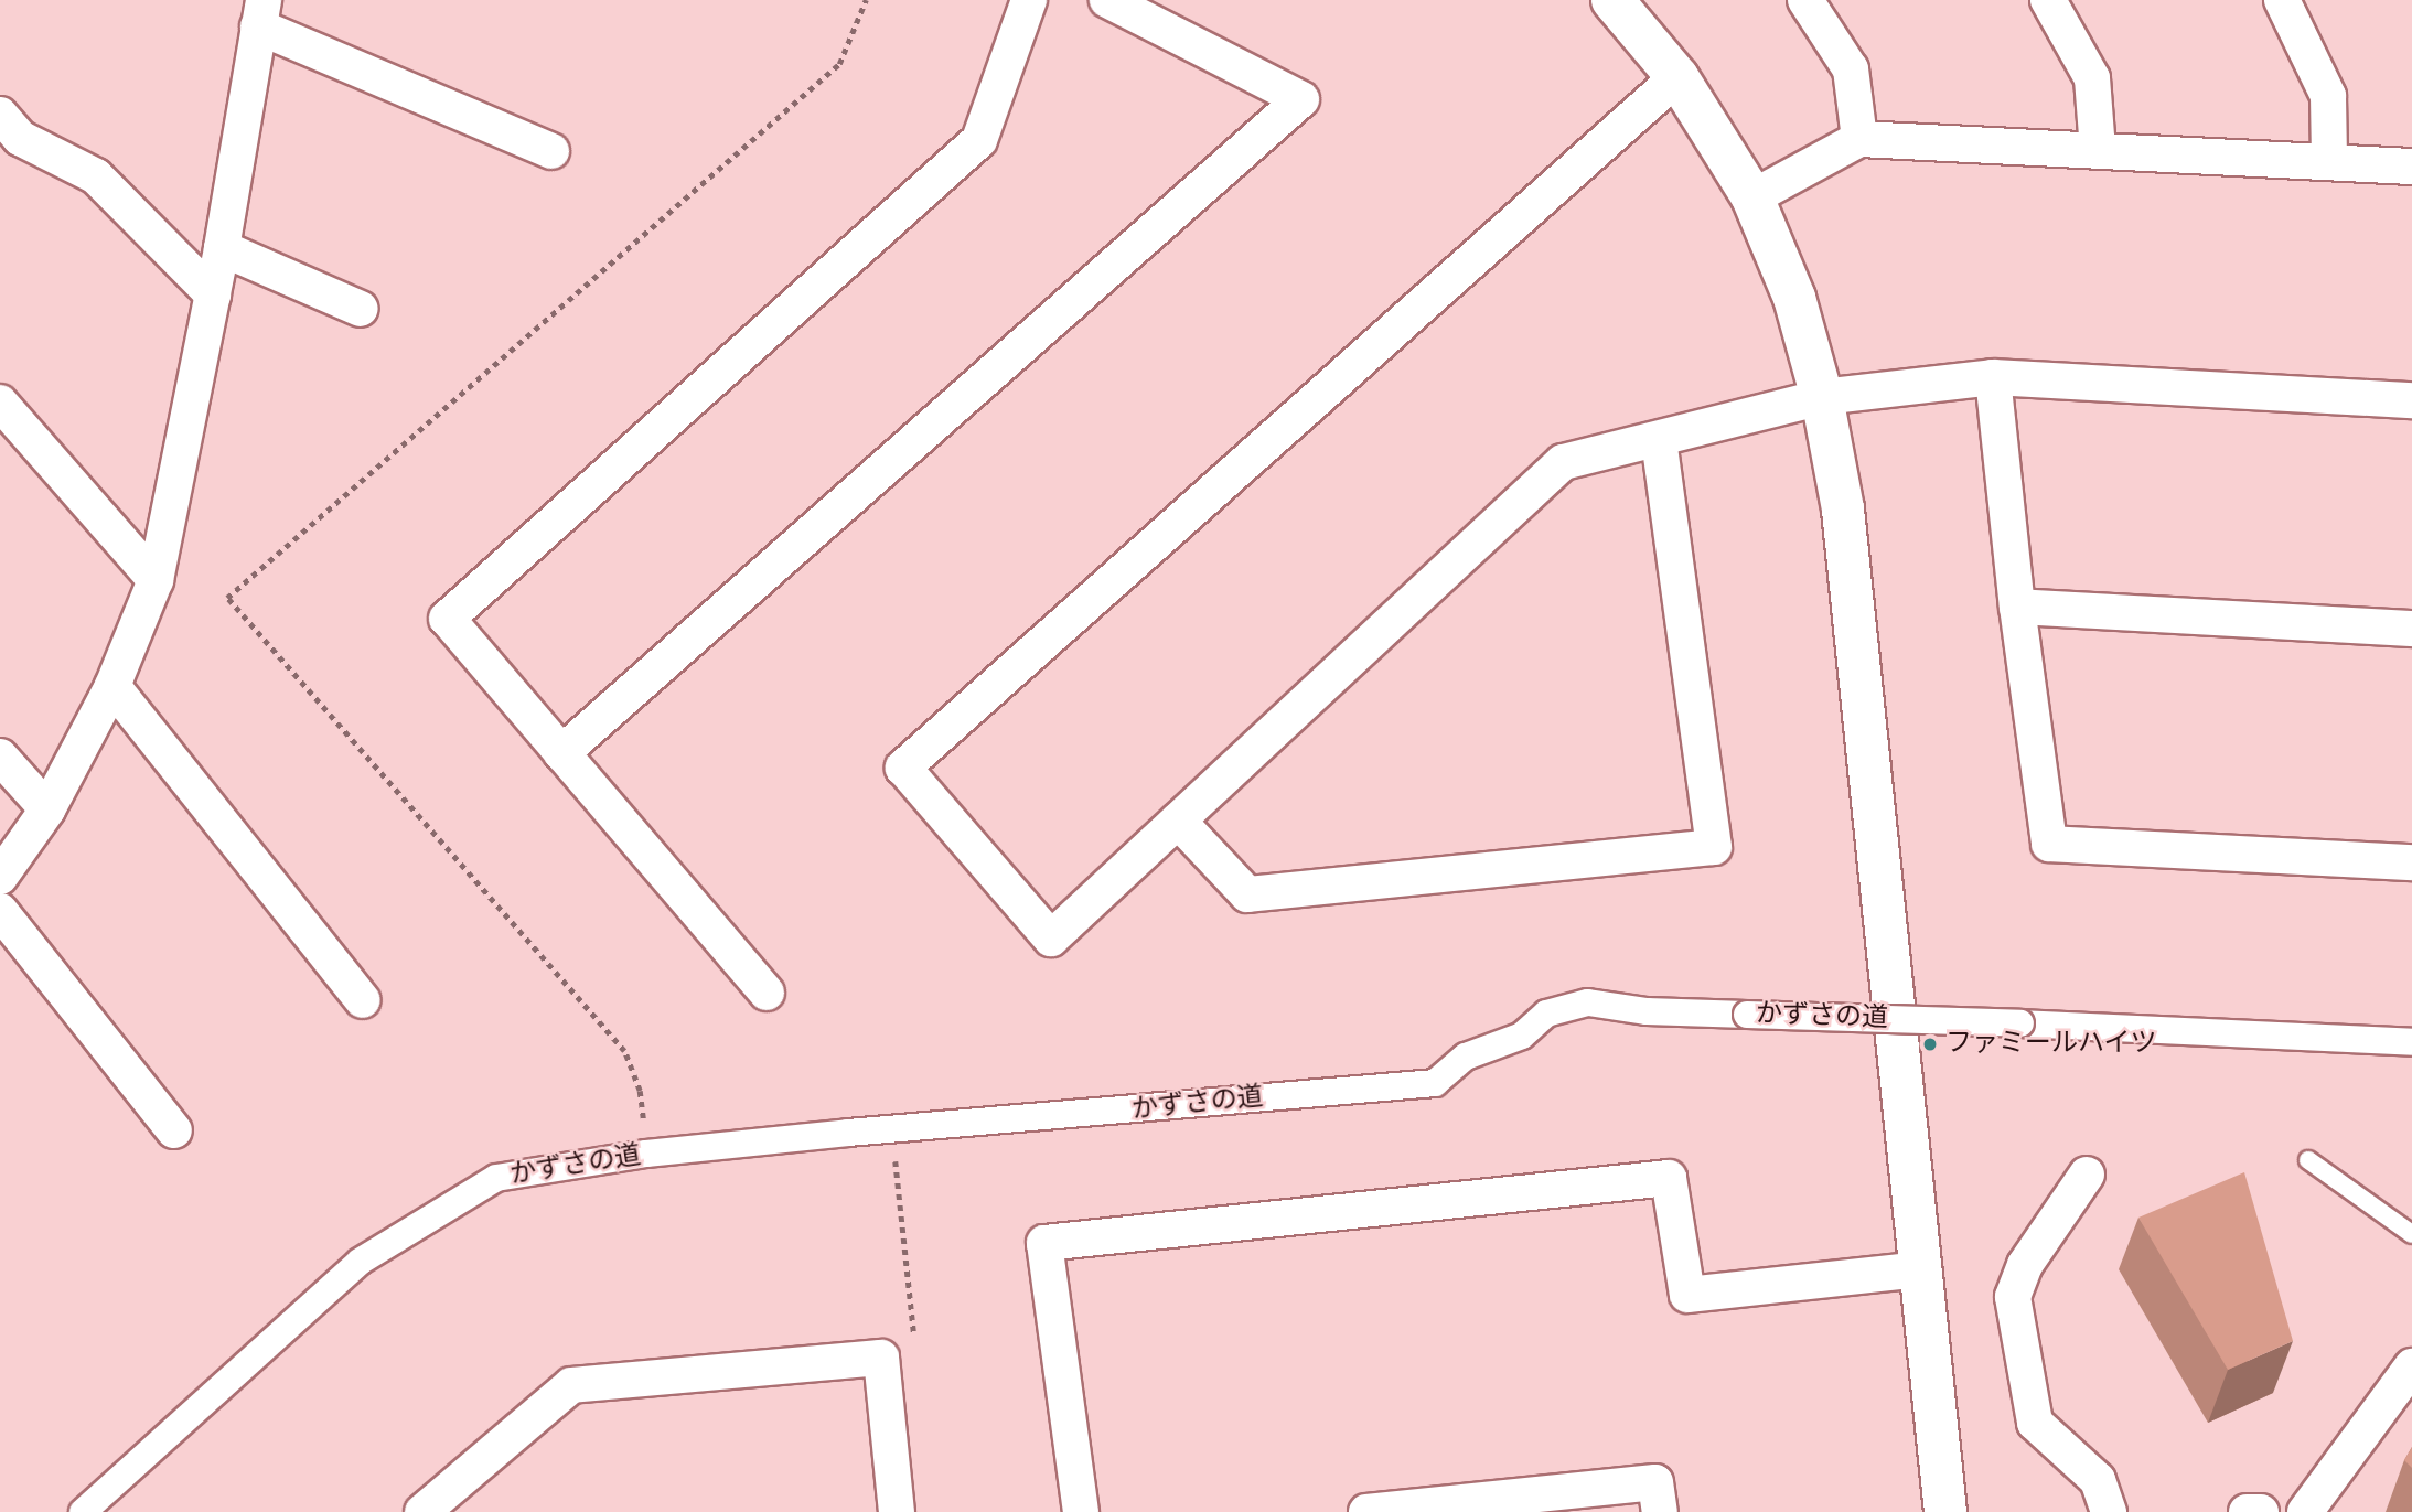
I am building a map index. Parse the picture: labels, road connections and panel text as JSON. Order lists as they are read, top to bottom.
{
  "streets": {
    "street": ["かずさの道"]
  },
  "places": ["ファミールハイツ"]
}
